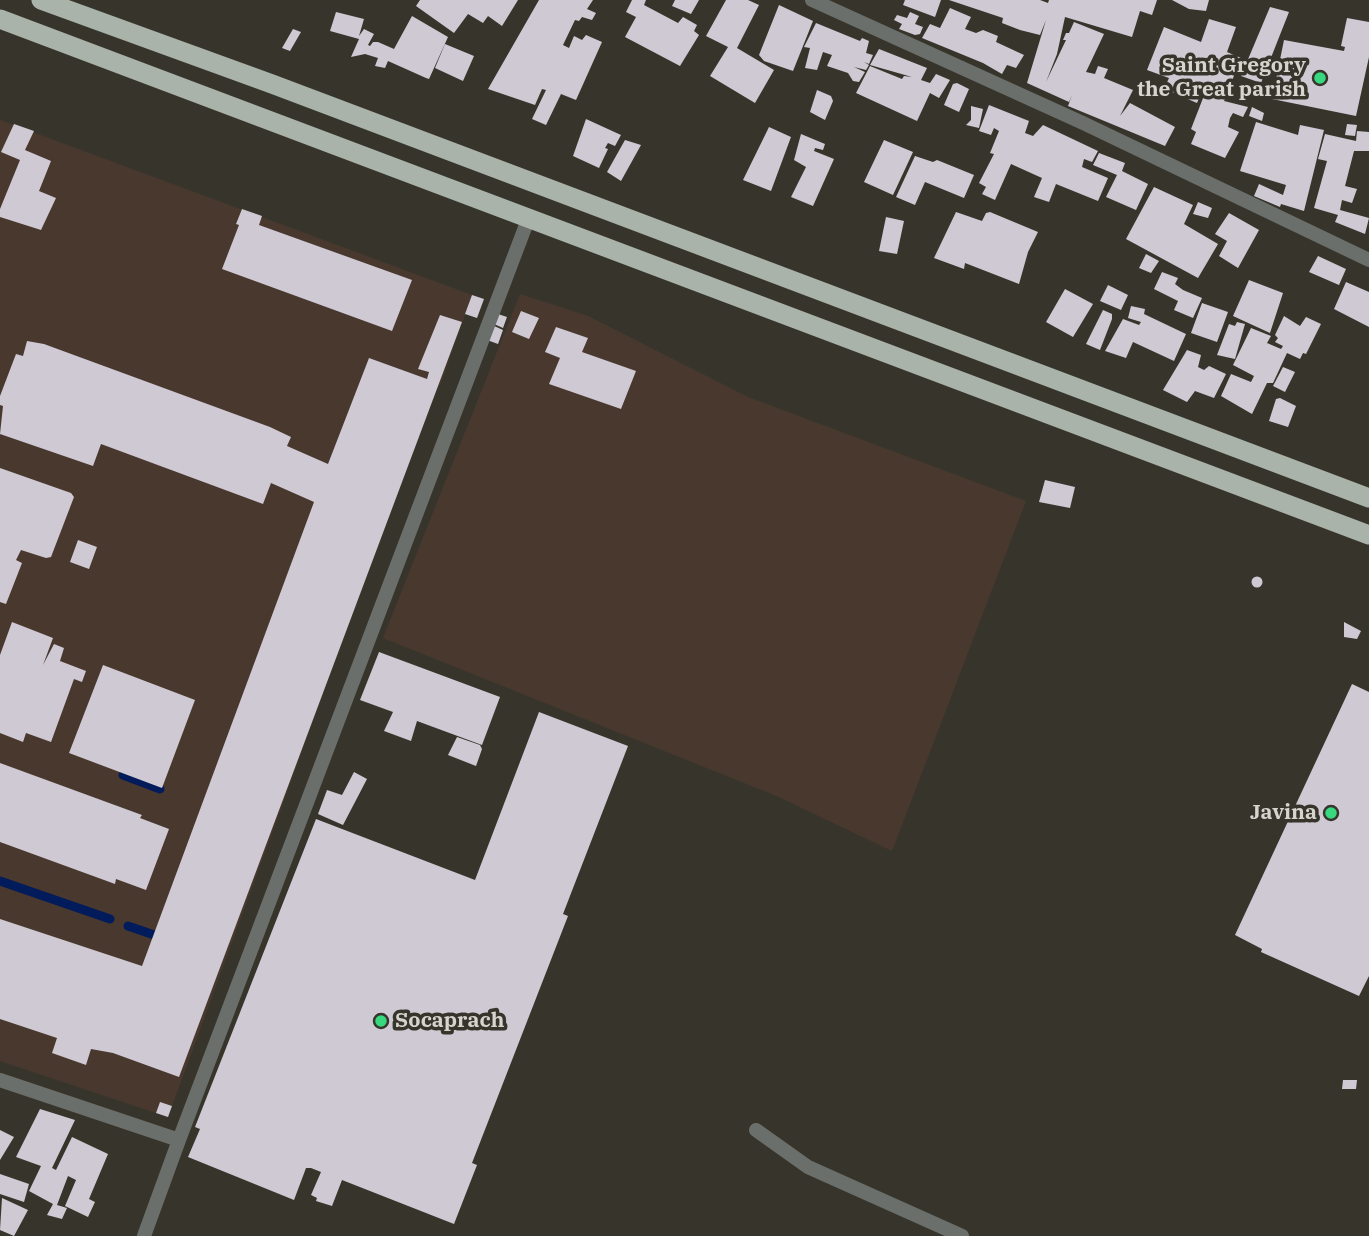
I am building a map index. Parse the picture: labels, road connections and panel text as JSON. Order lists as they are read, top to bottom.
{
  "places": ["Saint Gregory the Great parish", "Javina", "Socaprach"]
}
